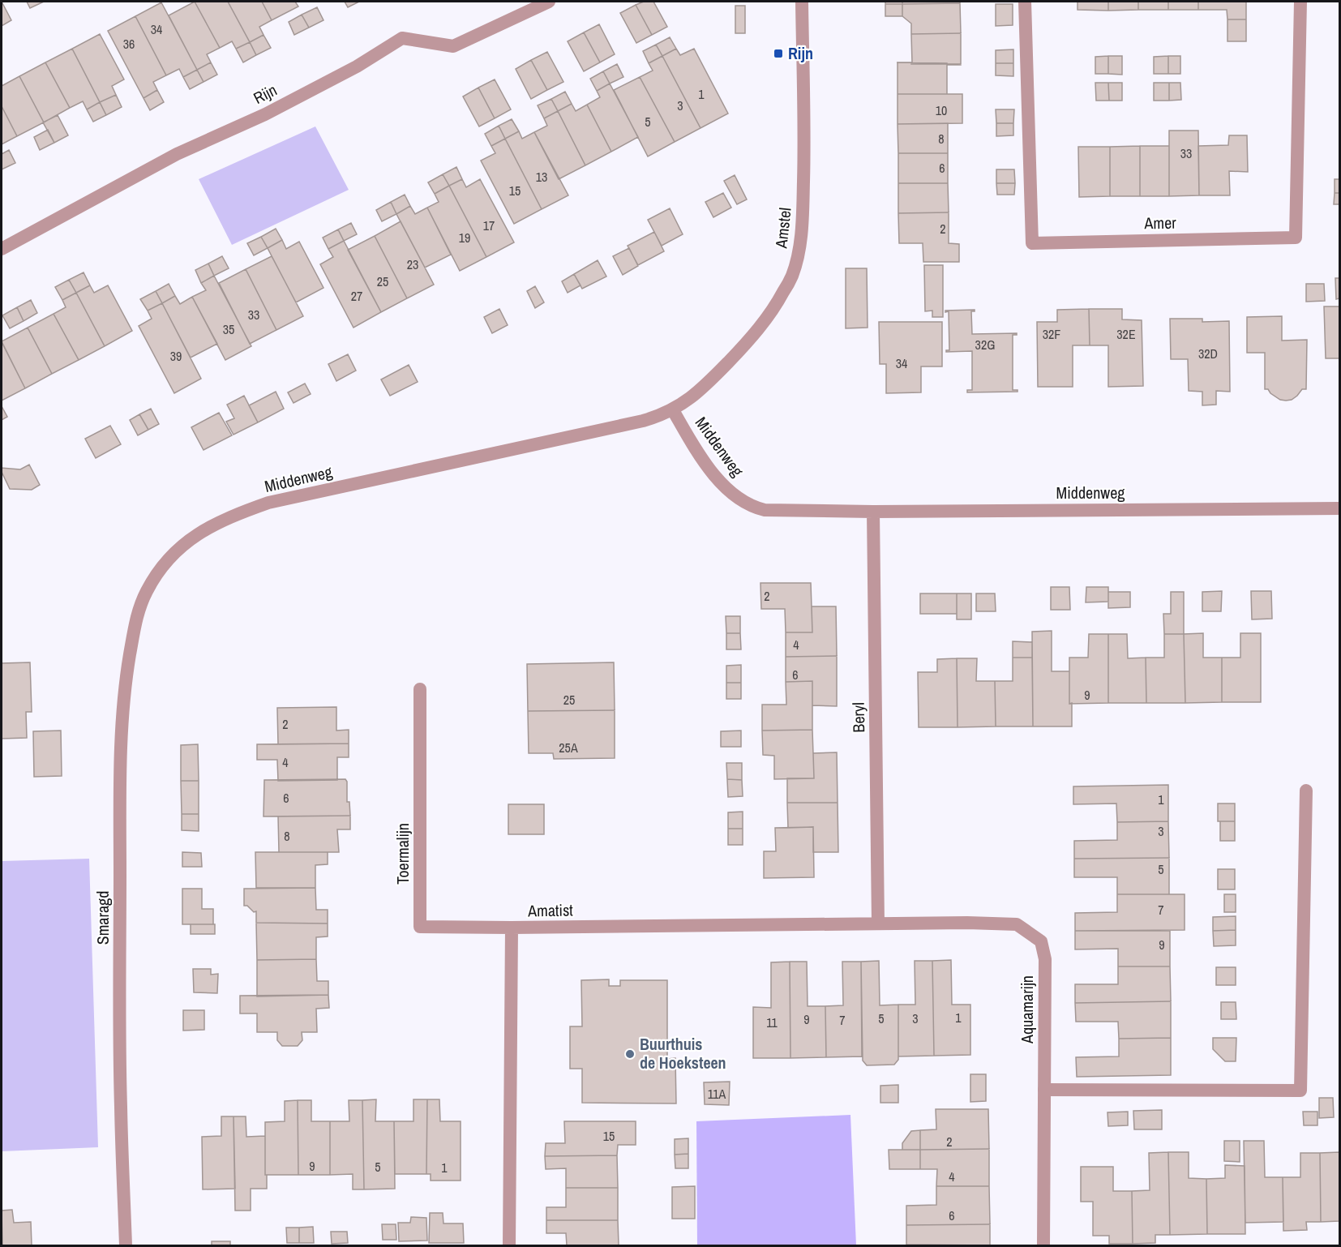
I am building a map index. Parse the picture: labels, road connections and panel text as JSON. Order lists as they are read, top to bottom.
{
  "streets": {
    "street": [
      "Rijn",
      "Amer",
      "Amstel",
      "Middenweg",
      "Beryl",
      "Toermalijn",
      "Amatist",
      "Smaragd",
      "Aquamarijn"
    ]
  },
  "crossings": [
    ["Amstel", "Middenweg"],
    ["Middenweg", "Beryl"],
    ["Middenweg", "Smaragd"],
    ["Beryl", "Amatist"],
    ["Beryl", "Aquamarijn"],
    ["Toermalijn", "Amatist"],
    ["Amatist", "Aquamarijn"]
  ],
  "places": {
    "transit": ["Rijn"],
    "other": ["Buurthuis de Hoeksteen"]
  },
  "house_numbers": [
    "34",
    "36",
    "1",
    "3",
    "10",
    "5",
    "8",
    "33",
    "6",
    "13",
    "15",
    "17",
    "2",
    "19",
    "23",
    "25",
    "27",
    "33",
    "35",
    "32F",
    "32E",
    "32G",
    "32D",
    "39",
    "34",
    "2",
    "4",
    "6",
    "9",
    "25",
    "2",
    "25A",
    "4",
    "6",
    "1",
    "3",
    "8",
    "5",
    "7",
    "9",
    "1",
    "5",
    "3",
    "9",
    "7",
    "11",
    "11A",
    "15",
    "2",
    "9",
    "5",
    "1",
    "4",
    "6"
  ]
}
